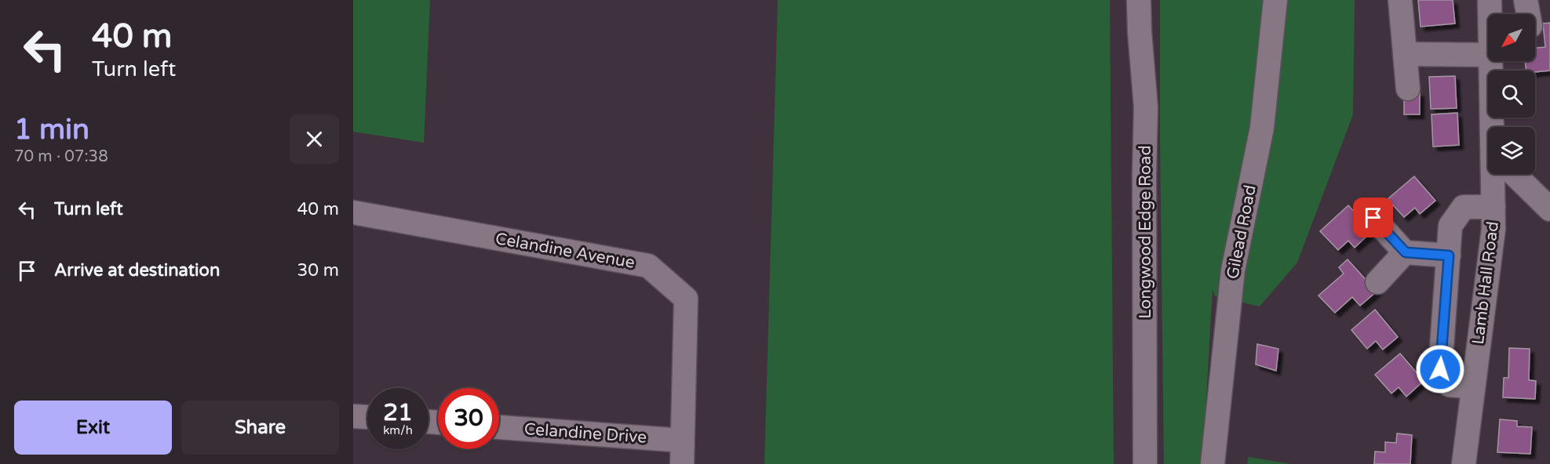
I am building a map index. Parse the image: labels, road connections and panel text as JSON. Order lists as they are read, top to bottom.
{
  "streets": {
    "street": [
      "Longwood Edge Road",
      "Gilead Road",
      "Celandine Avenue",
      "Lamb Hall Road",
      "Celandine Drive"
    ]
  },
  "crossings": [
    ["Celandine Avenue", "Celandine Drive"]
  ],
  "north": "bottom left",
  "page": {
    "turn": ["40 m", "Turn left"],
    "heading": ["1 min", "70 m · 07:38"],
    "list": [
      {
        "name": "Turn left",
        "value": "40 m"
      },
      {
        "name": "Arrive at destination",
        "value": "30 m"
      }
    ],
    "speed": "21 km/h",
    "limit": "30",
    "buttons": ["Exit", "Share"]
  }
}
